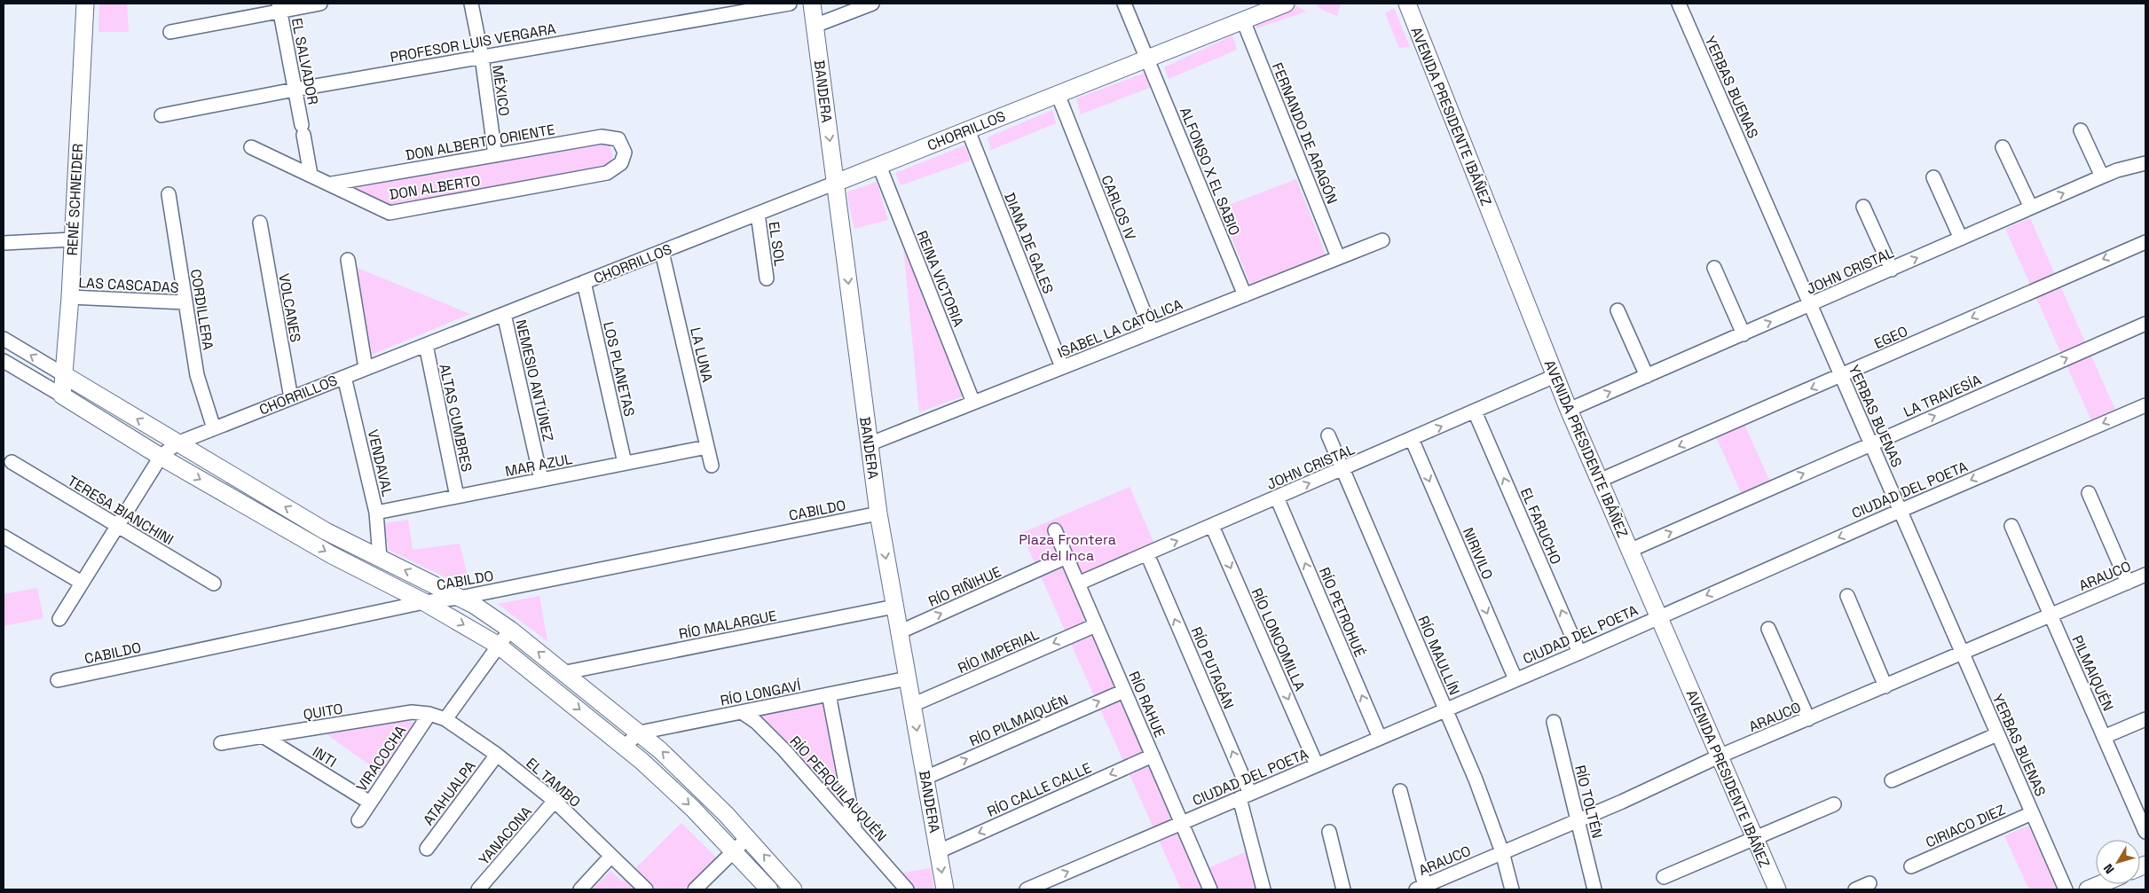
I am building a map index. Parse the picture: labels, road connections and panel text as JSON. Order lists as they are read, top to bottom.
{
  "streets": {
    "street": [
      "PROFESOR LUIS VERGARA",
      "EL SALVADOR",
      "YERBAS BUENAS",
      "MÉXICO",
      "BANDERA",
      "AVENIDA PRESIDENTE IBÁÑEZ",
      "CHORRILLOS",
      "FERNANDO DE ARAGÓN",
      "DON ALBERTO ORIENTE",
      "ALFONSO X EL SABIO",
      "DON ALBERTO",
      "RENÉ SCHNEIDER",
      "CARLOS IV",
      "DIANA DE GALES",
      "EL SOL",
      "JOHN CRISTAL",
      "REINA VICTORIA",
      "LAS CASCADAS",
      "VOLCANES",
      "CORDILLERA",
      "ISABEL LA CATÓLICA",
      "EGEO",
      "LA LUNA",
      "LOS PLANETAS",
      "NEMESIO ANTÚNEZ",
      "LA TRAVESÍA",
      "ALTAS CUMBRES",
      "VENDAVAL",
      "MAR AZUL",
      "CIUDAD DEL POETA",
      "TERESA BIANCHINI",
      "CABILDO",
      "EL FARUCHO",
      "NIRIVILO",
      "ARAUCO",
      "RÍO RIÑIHUE",
      "RÍO PETROHUÉ",
      "RÍO MALARGUE",
      "RÍO LONCOMILLA",
      "RÍO IMPERIAL",
      "RÍO MAULLÍN",
      "RÍO PUTAGÁN",
      "PILMAIQUÉN",
      "RÍO LONGAVÍ",
      "RÍO RAHUE",
      "QUITO",
      "RÍO PILMAIQUÉN",
      "INTI",
      "VIRACOCHA",
      "EL TAMBO",
      "RÍO PERQUILAUQUÉN",
      "RÍO CALLE CALLE",
      "ATAHUALPA",
      "RÍO TOLTÉN",
      "CIRIACO DIEZ",
      "YANACONA"
    ]
  },
  "crossings": [
    ["PROFESOR LUIS VERGARA", "EL SALVADOR"],
    ["PROFESOR LUIS VERGARA", "MÉXICO"],
    ["EL SALVADOR", "DON ALBERTO"],
    ["YERBAS BUENAS", "JOHN CRISTAL"],
    ["YERBAS BUENAS", "EGEO"],
    ["YERBAS BUENAS", "LA TRAVESÍA"],
    ["YERBAS BUENAS", "CIUDAD DEL POETA"],
    ["YERBAS BUENAS", "ARAUCO"],
    ["YERBAS BUENAS", "CIRIACO DIEZ"],
    ["MÉXICO", "DON ALBERTO ORIENTE"],
    ["BANDERA", "CHORRILLOS"],
    ["BANDERA", "ISABEL LA CATÓLICA"],
    ["BANDERA", "CABILDO"],
    ["BANDERA", "RÍO RIÑIHUE"],
    ["BANDERA", "RÍO MALARGUE"],
    ["BANDERA", "RÍO IMPERIAL"],
    ["BANDERA", "RÍO LONGAVÍ"],
    ["BANDERA", "RÍO PILMAIQUÉN"],
    ["BANDERA", "RÍO CALLE CALLE"],
    ["AVENIDA PRESIDENTE IBÁÑEZ", "JOHN CRISTAL"],
    ["AVENIDA PRESIDENTE IBÁÑEZ", "EGEO"],
    ["AVENIDA PRESIDENTE IBÁÑEZ", "LA TRAVESÍA"],
    ["AVENIDA PRESIDENTE IBÁÑEZ", "CIUDAD DEL POETA"],
    ["AVENIDA PRESIDENTE IBÁÑEZ", "ARAUCO"],
    ["CHORRILLOS", "FERNANDO DE ARAGÓN"],
    ["CHORRILLOS", "ALFONSO X EL SABIO"],
    ["CHORRILLOS", "CARLOS IV"],
    ["CHORRILLOS", "DIANA DE GALES"],
    ["CHORRILLOS", "EL SOL"],
    ["CHORRILLOS", "REINA VICTORIA"],
    ["CHORRILLOS", "VOLCANES"],
    ["CHORRILLOS", "CORDILLERA"],
    ["CHORRILLOS", "LA LUNA"],
    ["CHORRILLOS", "LOS PLANETAS"],
    ["CHORRILLOS", "NEMESIO ANTÚNEZ"],
    ["CHORRILLOS", "ALTAS CUMBRES"],
    ["CHORRILLOS", "VENDAVAL"],
    ["CHORRILLOS", "TERESA BIANCHINI"],
    ["FERNANDO DE ARAGÓN", "ISABEL LA CATÓLICA"],
    ["DON ALBERTO ORIENTE", "DON ALBERTO"],
    ["ALFONSO X EL SABIO", "ISABEL LA CATÓLICA"],
    ["RENÉ SCHNEIDER", "LAS CASCADAS"],
    ["CARLOS IV", "ISABEL LA CATÓLICA"],
    ["DIANA DE GALES", "ISABEL LA CATÓLICA"],
    ["JOHN CRISTAL", "EL FARUCHO"],
    ["JOHN CRISTAL", "NIRIVILO"],
    ["JOHN CRISTAL", "RÍO PETROHUÉ"],
    ["JOHN CRISTAL", "RÍO LONCOMILLA"],
    ["JOHN CRISTAL", "RÍO MAULLÍN"],
    ["JOHN CRISTAL", "RÍO PUTAGÁN"],
    ["JOHN CRISTAL", "RÍO RAHUE"],
    ["REINA VICTORIA", "ISABEL LA CATÓLICA"],
    ["LAS CASCADAS", "CORDILLERA"],
    ["LA LUNA", "MAR AZUL"],
    ["LOS PLANETAS", "MAR AZUL"],
    ["NEMESIO ANTÚNEZ", "MAR AZUL"],
    ["ALTAS CUMBRES", "MAR AZUL"],
    ["VENDAVAL", "MAR AZUL"],
    ["CIUDAD DEL POETA", "EL FARUCHO"],
    ["CIUDAD DEL POETA", "NIRIVILO"],
    ["CIUDAD DEL POETA", "RÍO PETROHUÉ"],
    ["CIUDAD DEL POETA", "RÍO LONCOMILLA"],
    ["CIUDAD DEL POETA", "RÍO MAULLÍN"],
    ["CIUDAD DEL POETA", "RÍO PUTAGÁN"],
    ["CIUDAD DEL POETA", "RÍO RAHUE"],
    ["ARAUCO", "RÍO MAULLÍN"],
    ["ARAUCO", "PILMAIQUÉN"],
    ["ARAUCO", "RÍO TOLTÉN"],
    ["RÍO RIÑIHUE", "RÍO RAHUE"],
    ["RÍO IMPERIAL", "RÍO RAHUE"],
    ["RÍO LONGAVÍ", "RÍO PERQUILAUQUÉN"],
    ["RÍO RAHUE", "RÍO PILMAIQUÉN"],
    ["RÍO RAHUE", "RÍO CALLE CALLE"],
    ["QUITO", "INTI"],
    ["QUITO", "VIRACOCHA"],
    ["QUITO", "EL TAMBO"],
    ["INTI", "VIRACOCHA"],
    ["VIRACOCHA", "EL TAMBO"],
    ["EL TAMBO", "ATAHUALPA"],
    ["EL TAMBO", "YANACONA"]
  ],
  "one_way": [
    "BANDERA",
    "JOHN CRISTAL",
    "EGEO",
    "LA TRAVESÍA",
    "EL FARUCHO",
    "NIRIVILO",
    "RÍO RIÑIHUE",
    "RÍO PETROHUÉ",
    "RÍO LONCOMILLA",
    "RÍO IMPERIAL",
    "RÍO PUTAGÁN",
    "RÍO PILMAIQUÉN",
    "RÍO CALLE CALLE"
  ],
  "parks": ["Plaza Frontera del Inca"],
  "north": "bottom left"
}
